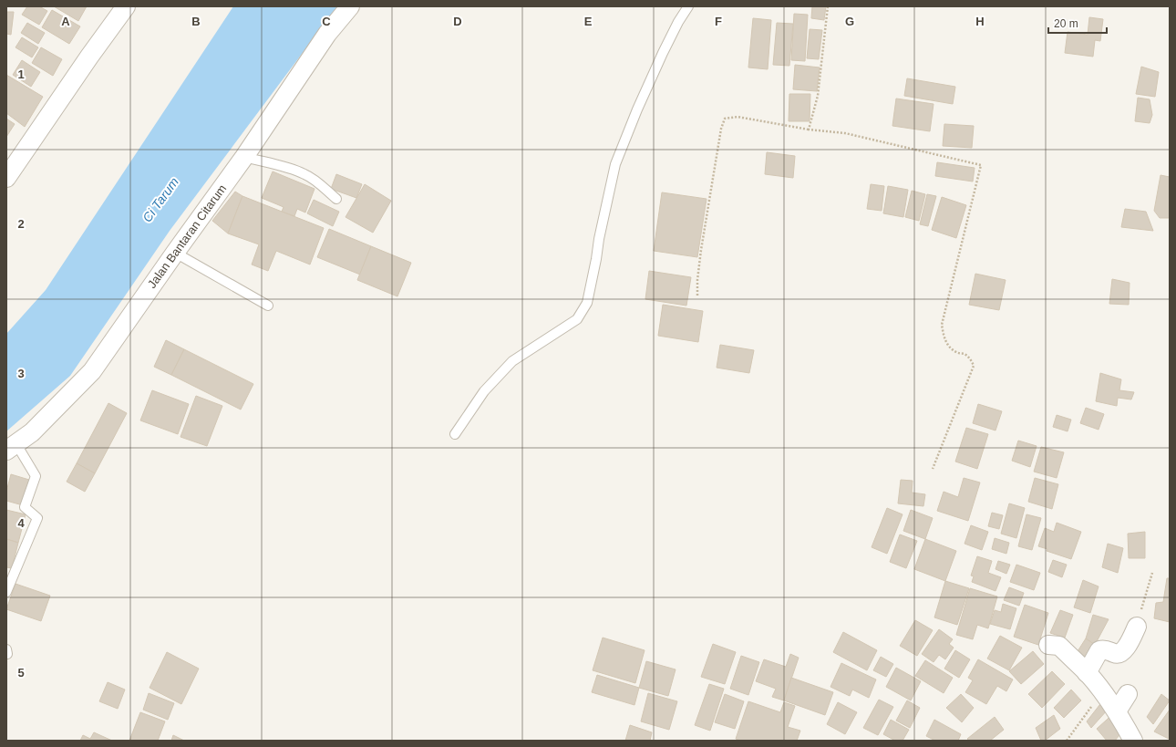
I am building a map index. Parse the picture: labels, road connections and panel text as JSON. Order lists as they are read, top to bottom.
{
  "streets": {
    "street": ["Jalan Bantaran Citarum"]
  },
  "water": ["Ci Tarum"],
  "scale_bar": "20 m",
  "grid": {
    "columns": [
      "A",
      "B",
      "C",
      "D",
      "E",
      "F",
      "G",
      "H"
    ],
    "rows": [
      "1",
      "2",
      "3",
      "4",
      "5"
    ]
  }
}
